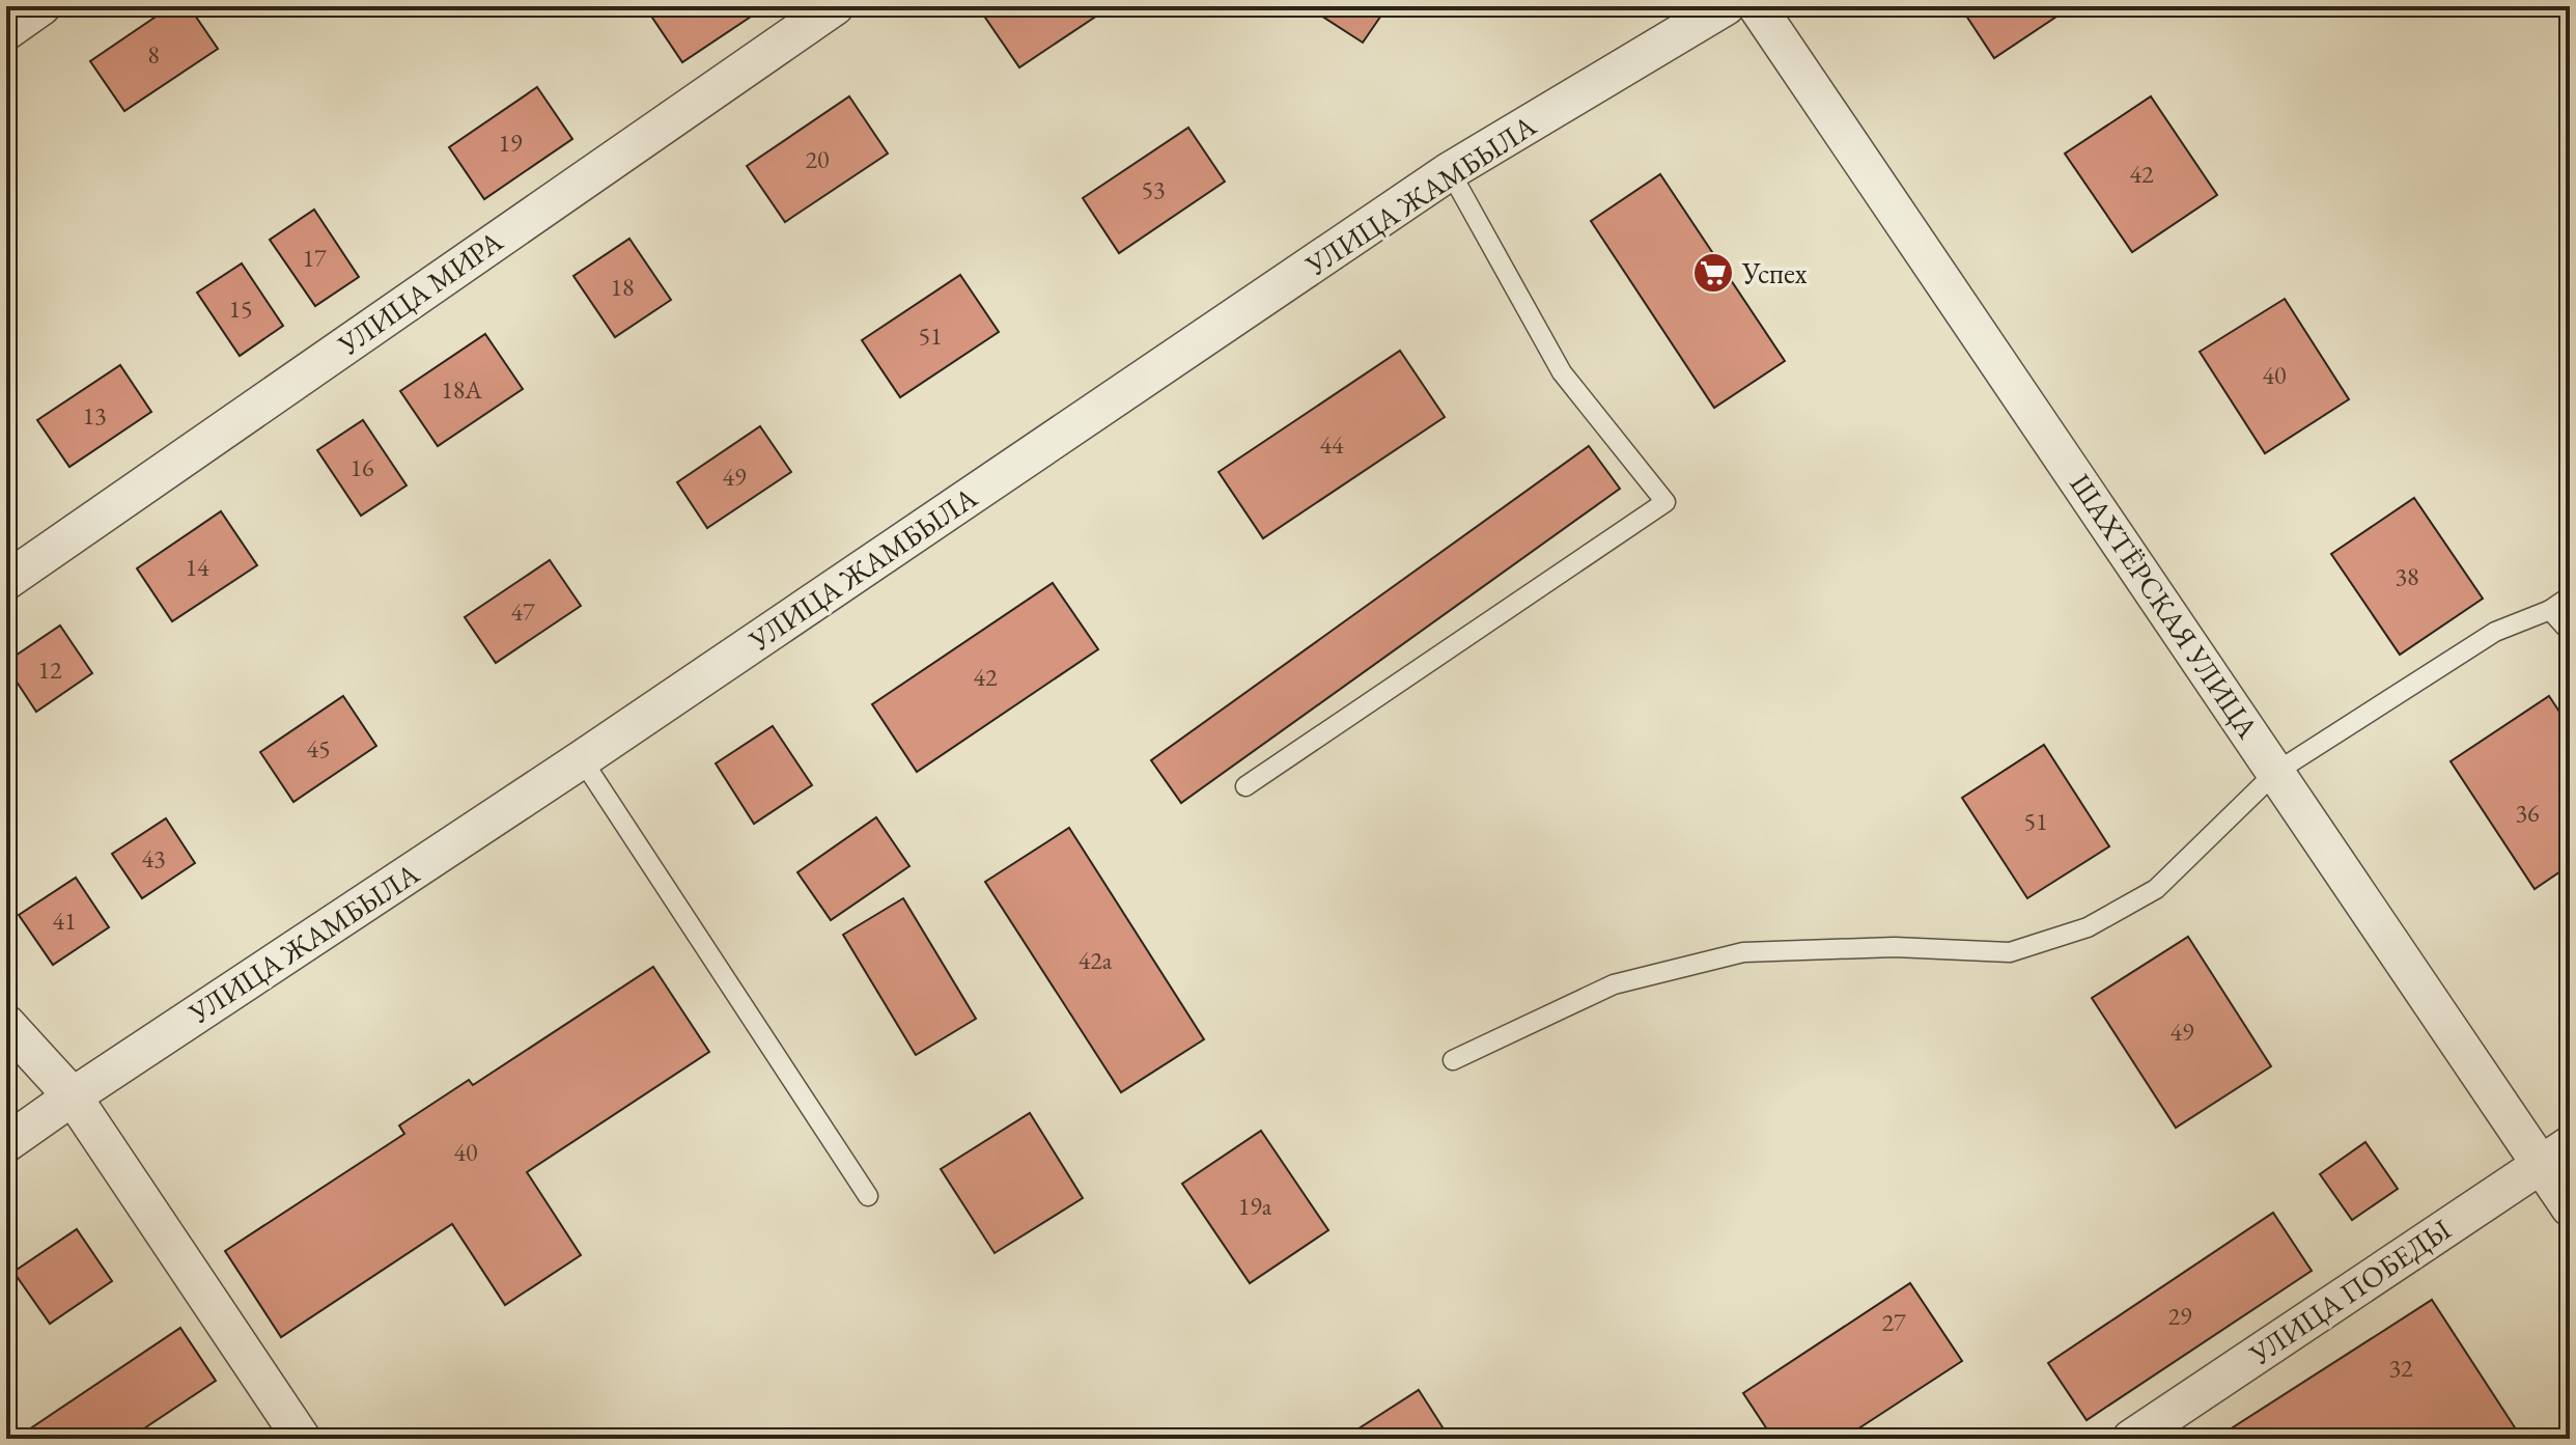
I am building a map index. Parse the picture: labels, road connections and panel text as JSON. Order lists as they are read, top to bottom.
{
  "streets": {
    "street": [
      "УЛИЦА ЖАМБЫЛА",
      "УЛИЦА МИРА",
      "ШАХТЁРСКАЯ УЛИЦА",
      "УЛИЦА ПОБЕДЫ"
    ]
  },
  "crossings": [
    ["ШАХТЁРСКАЯ УЛИЦА", "УЛИЦА ПОБЕДЫ"]
  ],
  "places": {
    "supermarket": ["Успех"]
  },
  "house_numbers": [
    "8",
    "19",
    "20",
    "42",
    "53",
    "17",
    "18",
    "15",
    "51",
    "40",
    "18А",
    "13",
    "44",
    "16",
    "49",
    "14",
    "38",
    "47",
    "12",
    "42",
    "45",
    "36",
    "51",
    "43",
    "41",
    "42а",
    "49",
    "40",
    "19a",
    "29",
    "27",
    "32"
  ]
}
